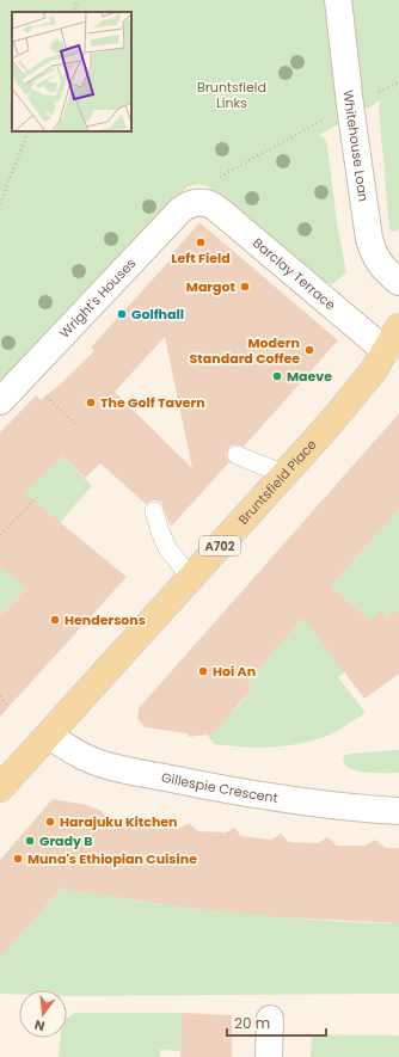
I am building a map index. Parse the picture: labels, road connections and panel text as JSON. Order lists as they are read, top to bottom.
{
  "streets": {
    "main road": ["Bruntsfield Place", "A702"],
    "street": [
      "Whitehouse Loan",
      "Barclay Terrace",
      "Wright's Houses",
      "Gillespie Crescent"
    ]
  },
  "crossings": [
    ["Barclay Terrace", "Wright's Houses"],
    ["Barclay Terrace", "Bruntsfield Place"],
    ["Bruntsfield Place", "A702"],
    ["Bruntsfield Place", "Gillespie Crescent"],
    ["A702", "Gillespie Crescent"]
  ],
  "parks": ["Bruntsfield Links"],
  "places": [
    "Left Field",
    "Margot",
    "Golfhall",
    "Modern Standard Coffee",
    "Maeve",
    "The Golf Tavern",
    "Hendersons",
    "Hoi An",
    "Harajuku Kitchen",
    "Grady B",
    "Muna's Ethiopian Cuisine"
  ],
  "scale_bar": "20 m",
  "north": "bottom"
}
